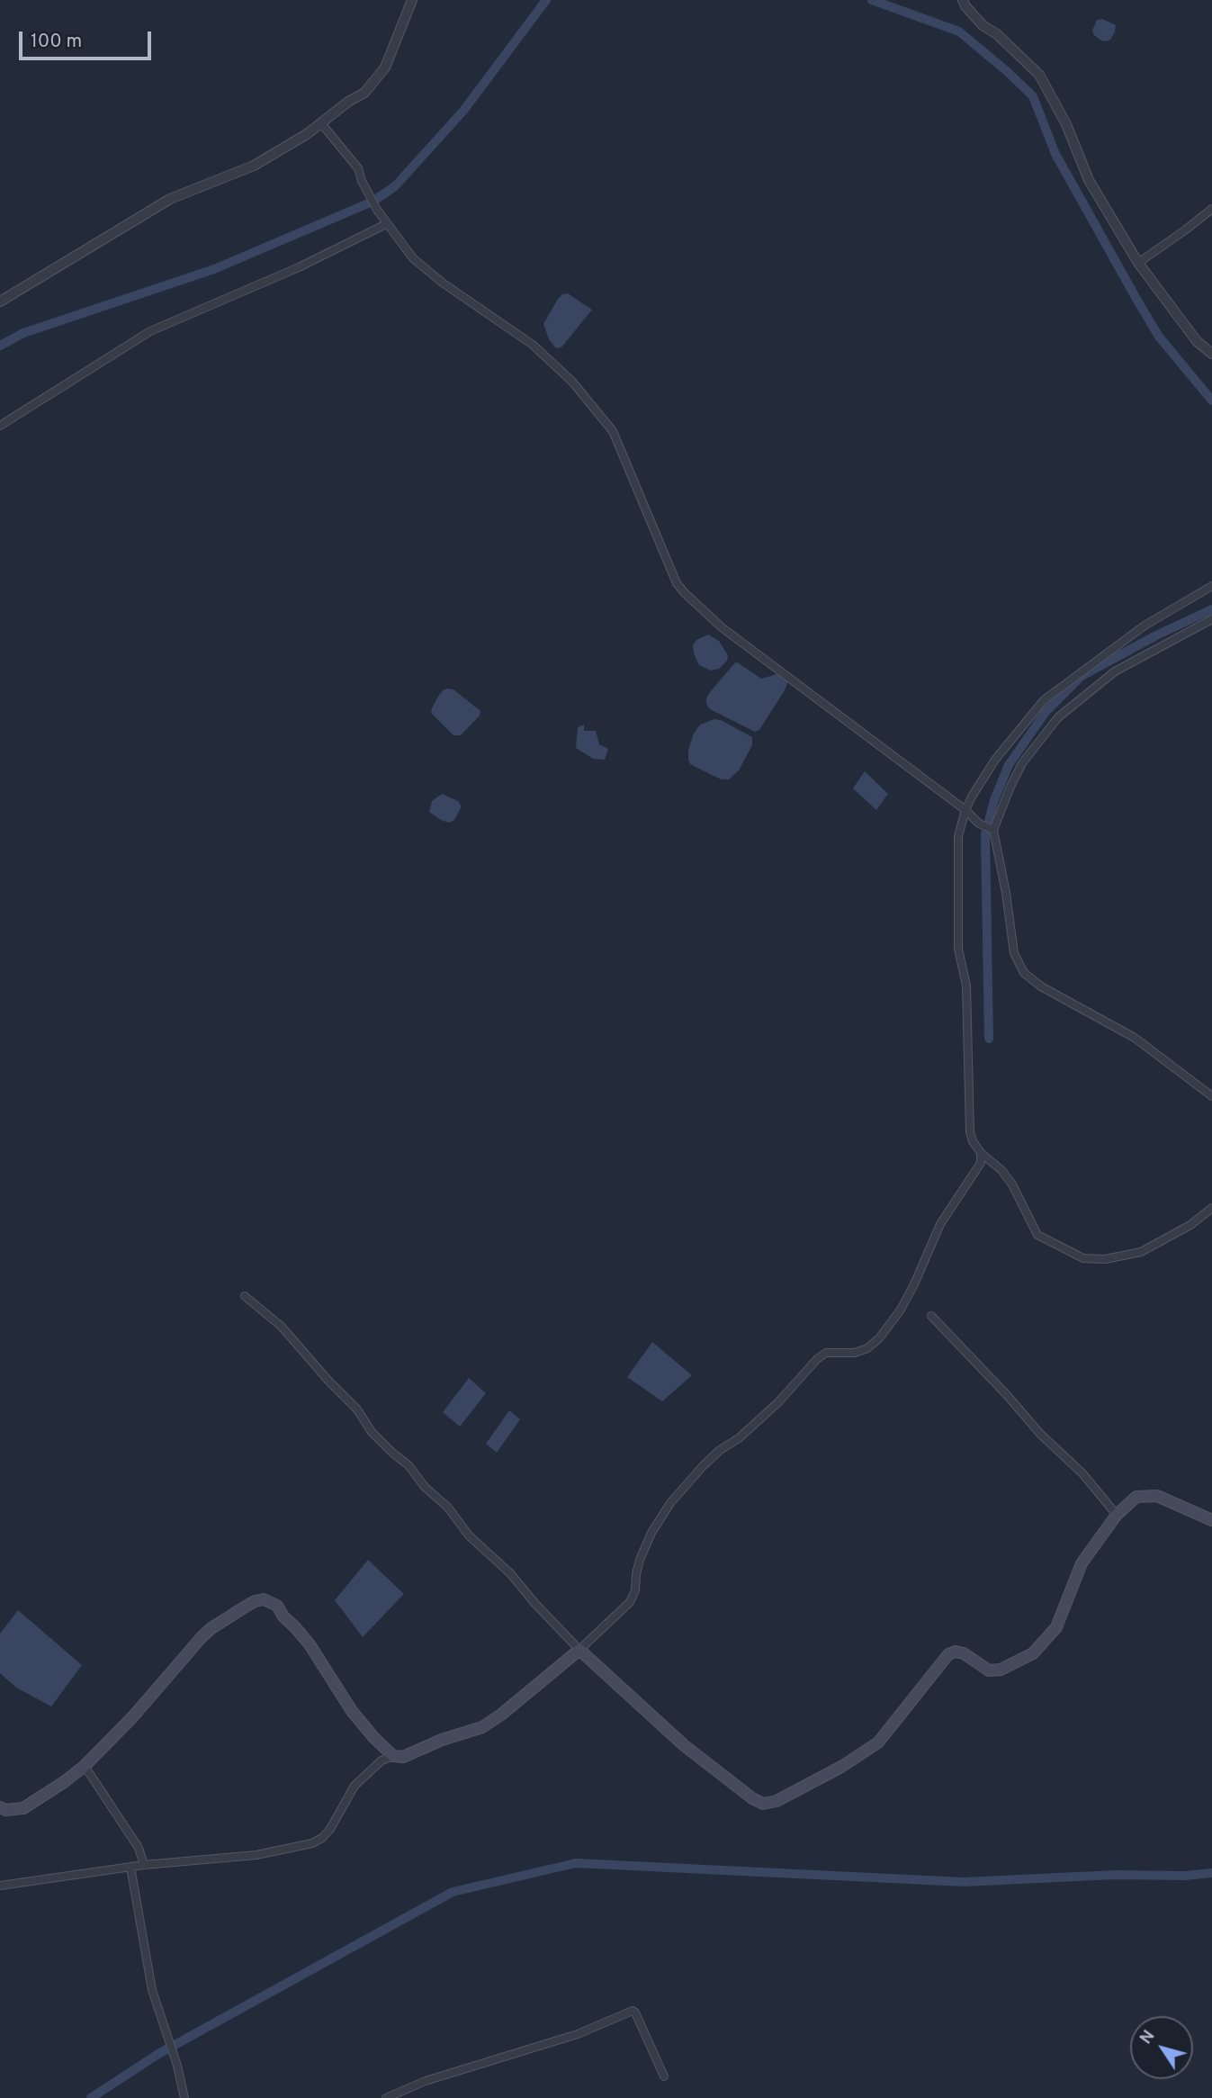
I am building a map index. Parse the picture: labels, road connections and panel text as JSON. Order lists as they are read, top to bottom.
{
  "scale_bar": "100 m",
  "north": "top left"
}
